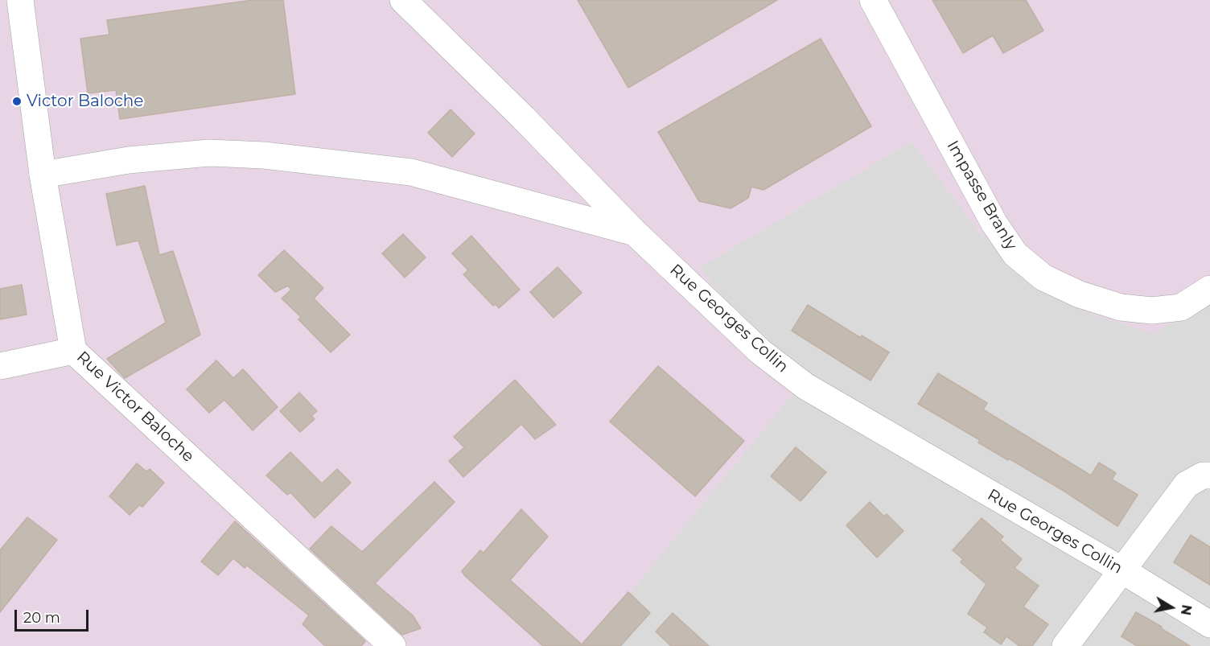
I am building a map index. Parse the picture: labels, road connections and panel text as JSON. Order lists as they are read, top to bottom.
{
  "streets": {
    "street": ["Impasse Branly", "Rue Georges Collin", "Rue Victor Baloche"]
  },
  "places": ["Victor Baloche"],
  "scale_bar": "20 m",
  "north": "right"
}
